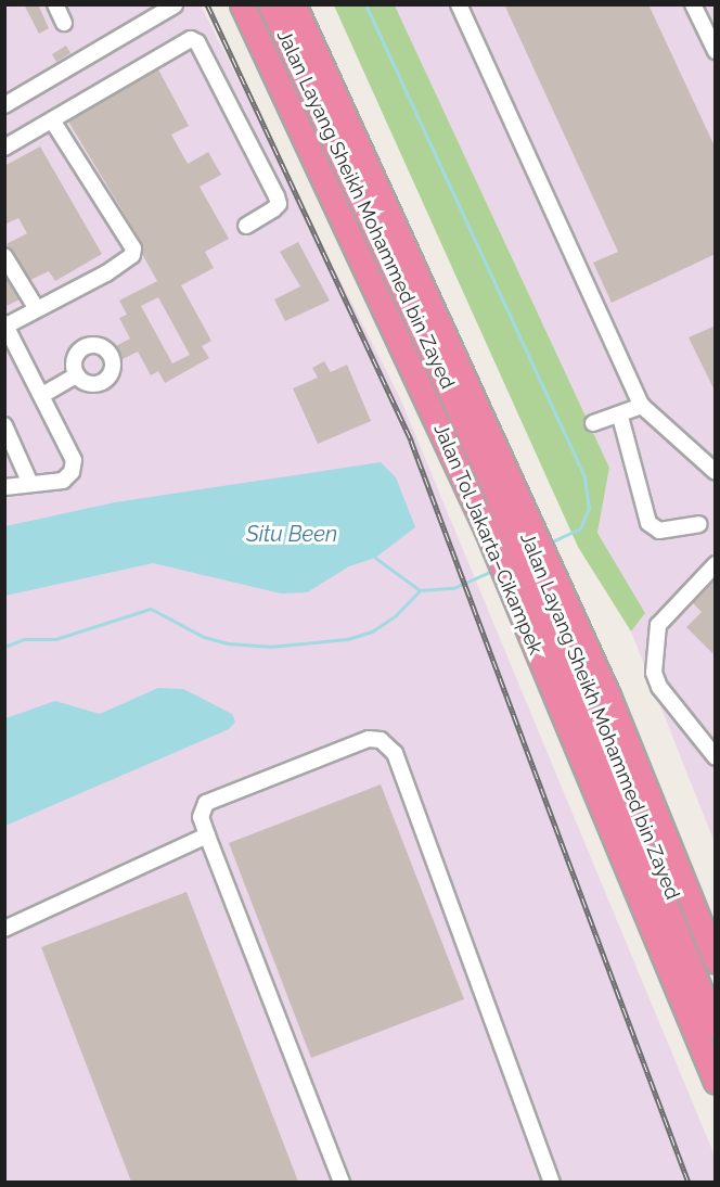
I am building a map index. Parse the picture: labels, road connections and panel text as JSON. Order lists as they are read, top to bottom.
{
  "streets": {
    "highway": ["Jalan Layang Sheikh Mohammed bin Zayed", "Jalan Tol Jakarta–Cikampek"]
  },
  "water": ["Situ Been"]
}
